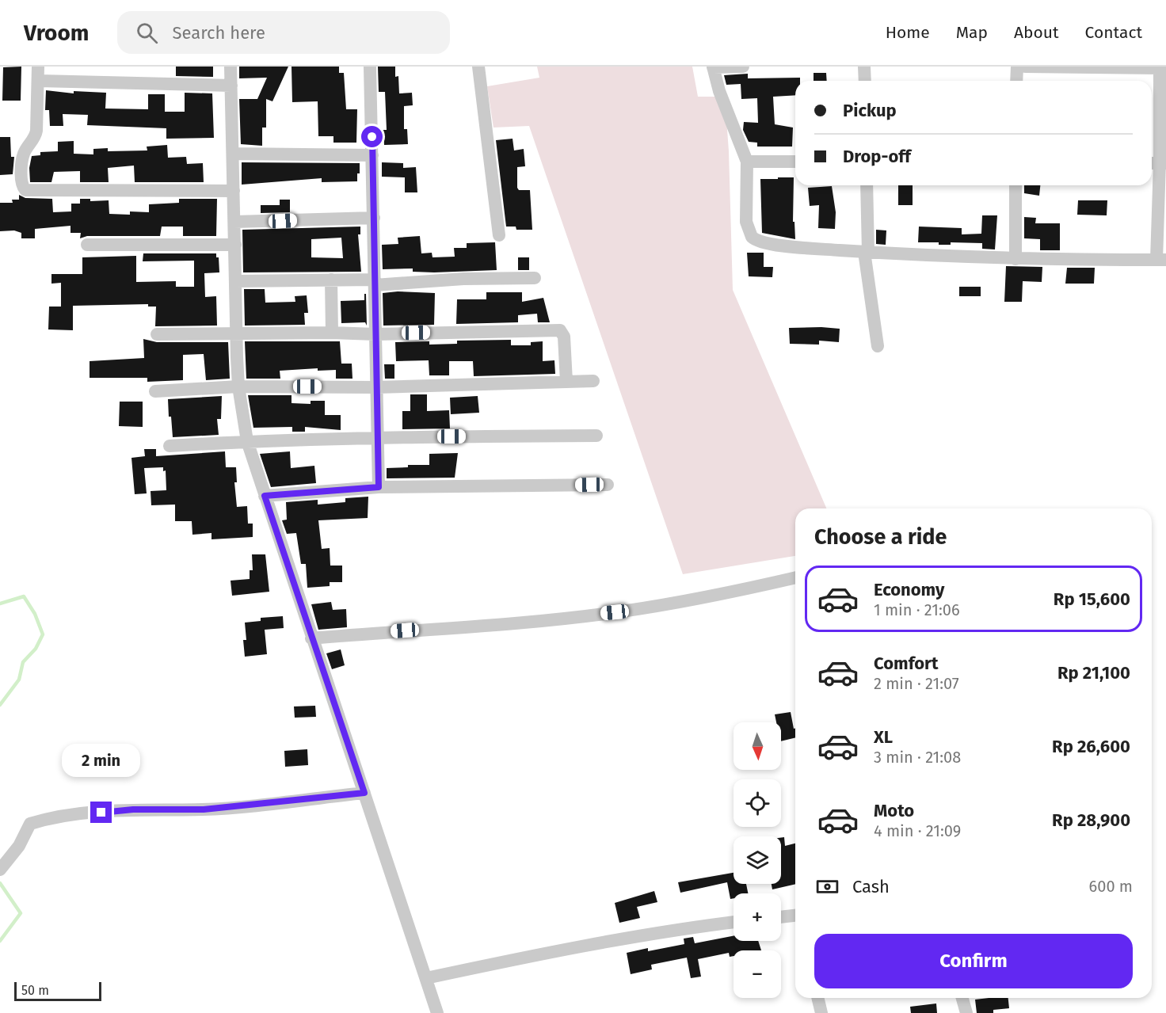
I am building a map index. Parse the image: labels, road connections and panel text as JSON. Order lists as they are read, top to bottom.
{
  "scale_bar": "50 m",
  "north": "bottom",
  "page": {
    "header": "Vroom",
    "search": "Search here",
    "nav": [
      "Home",
      "Map",
      "About",
      "Contact"
    ],
    "banner": ["Pickup", "Drop-off"],
    "heading": "Choose a ride",
    "list": [
      {
        "name": "Economy",
        "note": "1 min · 21:06",
        "value": "Rp 15,600"
      },
      {
        "name": "Comfort",
        "note": "2 min · 21:07",
        "value": "Rp 21,100"
      },
      {
        "name": "XL",
        "note": "3 min · 21:08",
        "value": "Rp 26,600"
      },
      {
        "name": "Moto",
        "note": "4 min · 21:09",
        "value": "Rp 28,900"
      }
    ],
    "map_buttons": ["+", "−"],
    "bubble": "2 min",
    "pay": ["Cash", "600 m"],
    "buttons": "Confirm",
    "scale": "50 m"
  }
}
